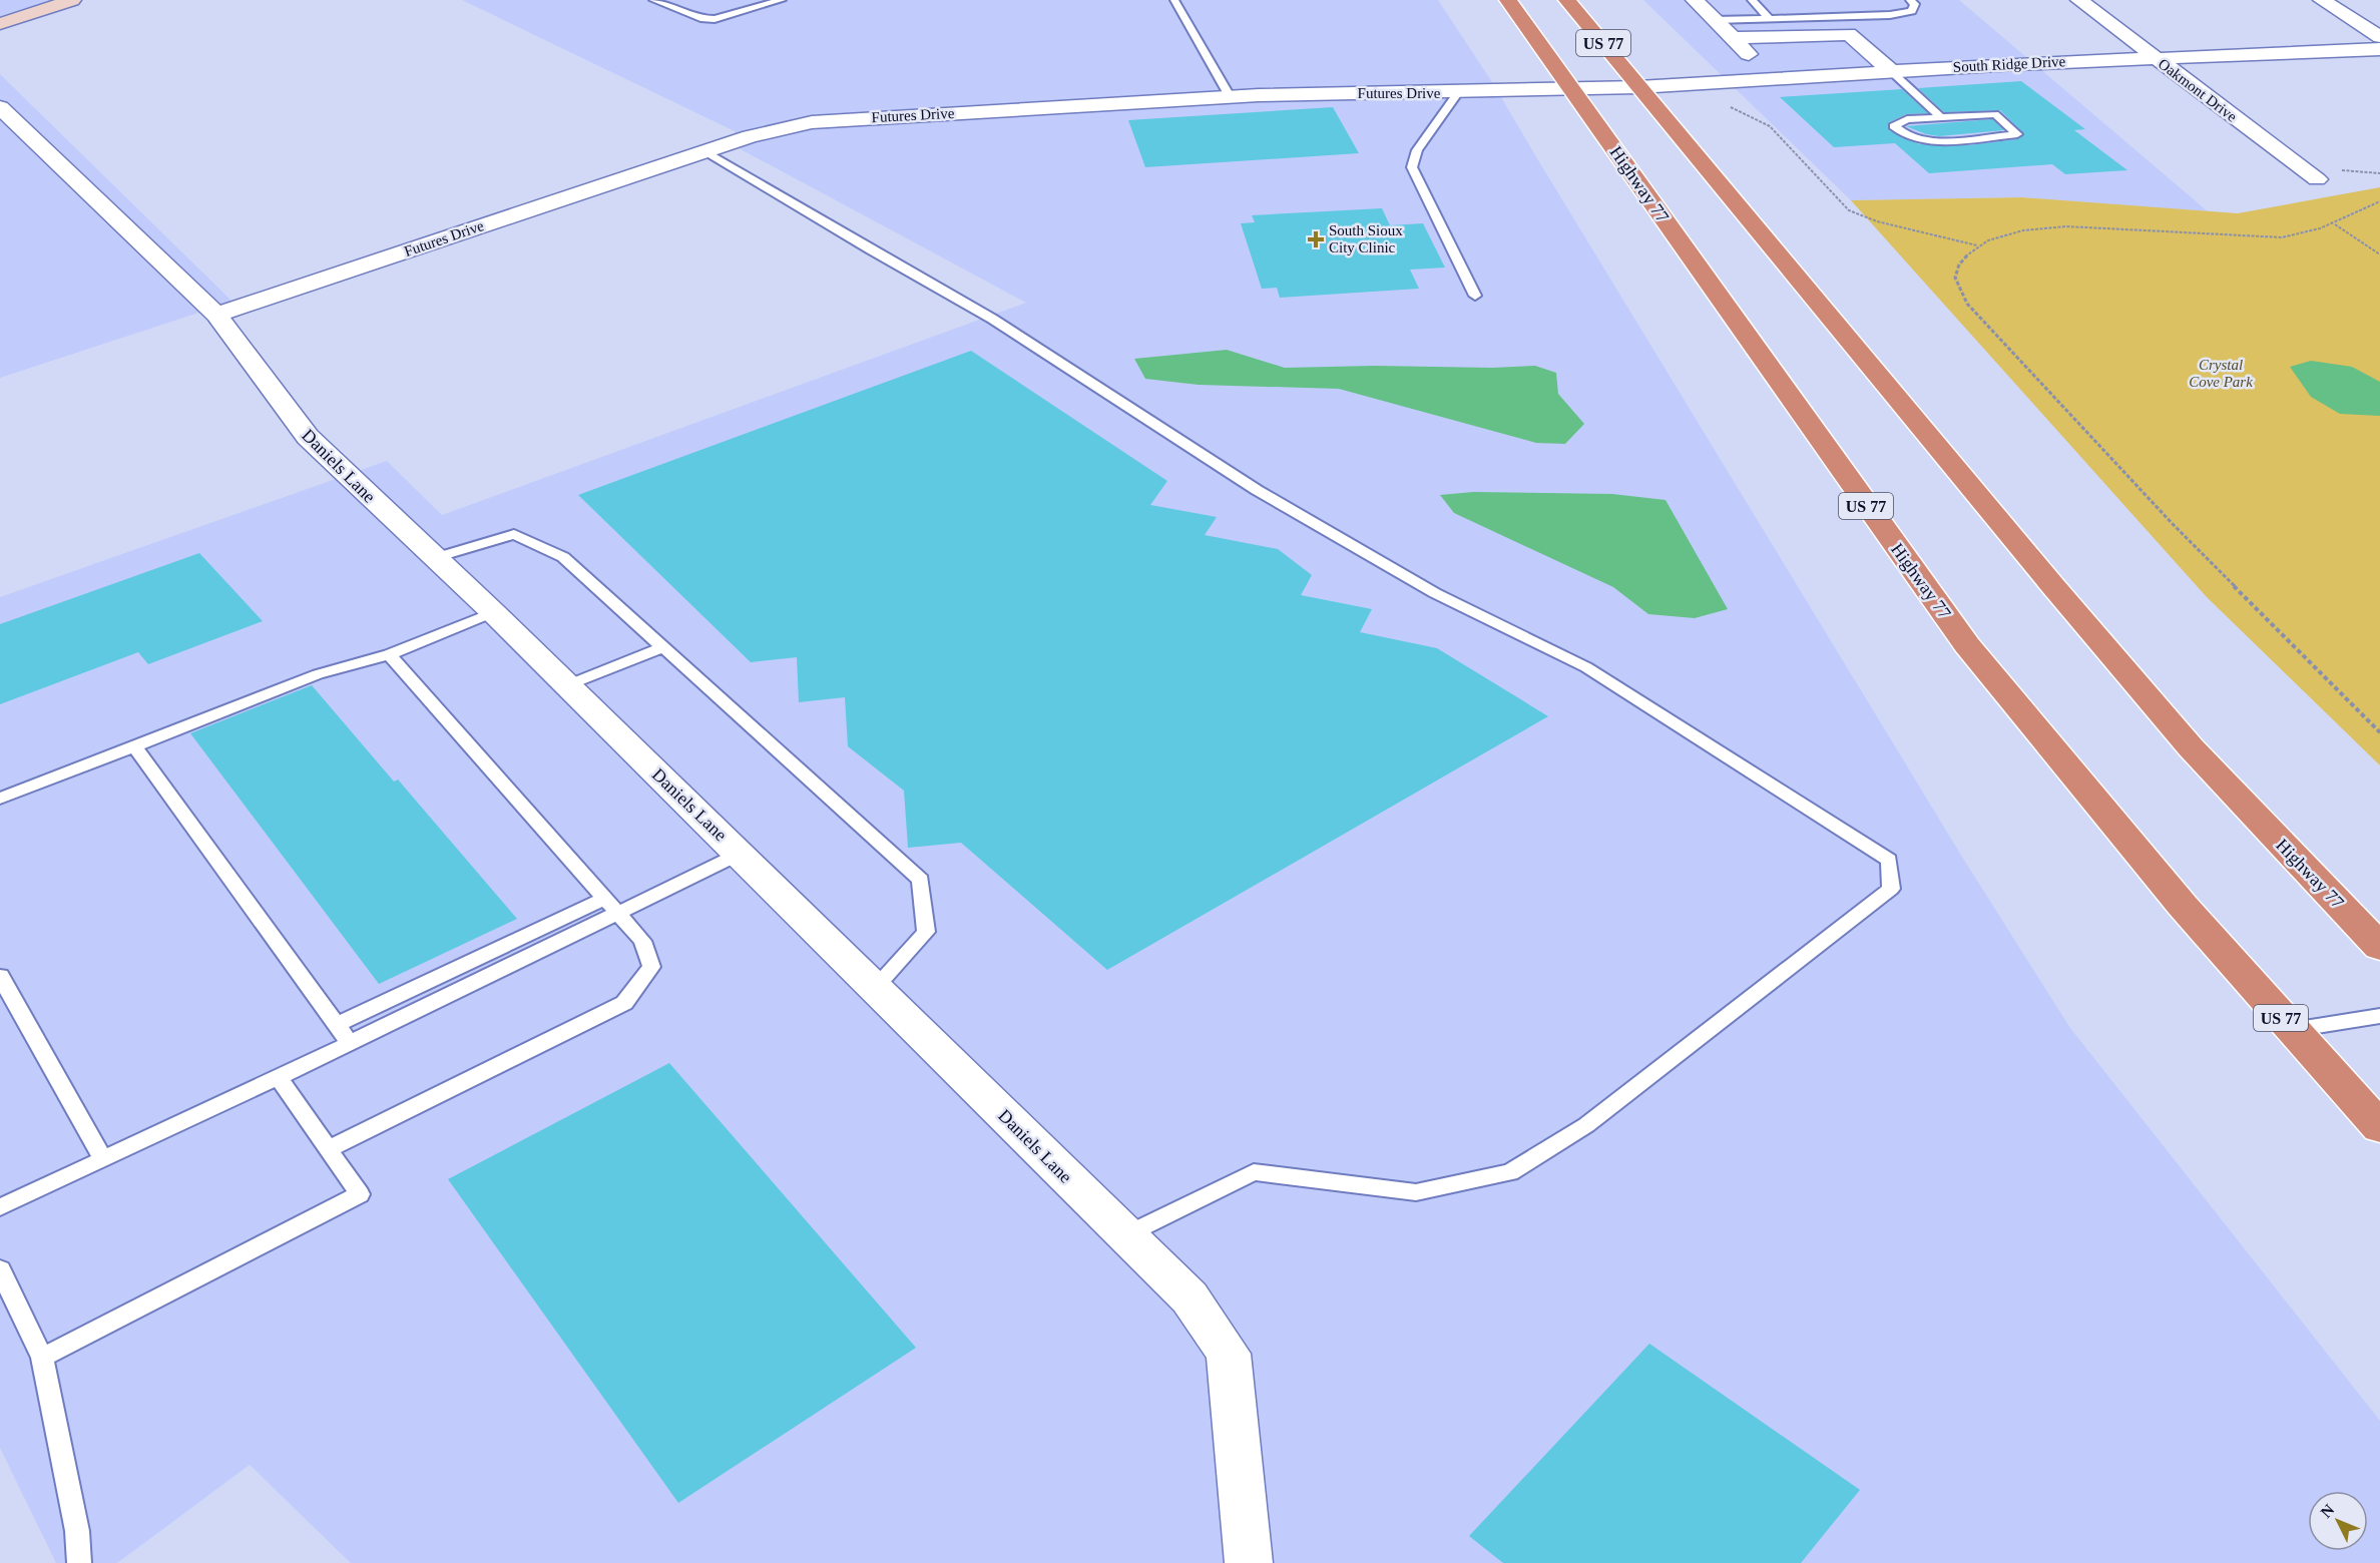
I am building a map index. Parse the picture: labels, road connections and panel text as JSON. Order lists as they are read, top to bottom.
{
  "streets": {
    "highway": ["US 77", "Highway 77"],
    "street": [
      "South Ridge Drive",
      "Oakmont Drive",
      "Futures Drive",
      "Daniels Lane"
    ]
  },
  "crossings": [
    ["South Ridge Drive", "Oakmont Drive"],
    ["South Ridge Drive", "Futures Drive"],
    ["South Ridge Drive", "Highway 77"],
    ["Futures Drive", "Highway 77"],
    ["Futures Drive", "Daniels Lane"]
  ],
  "parks": ["Crystal Cove Park"],
  "places": {
    "health": ["South Sioux City Clinic"]
  },
  "north": "top left"
}
